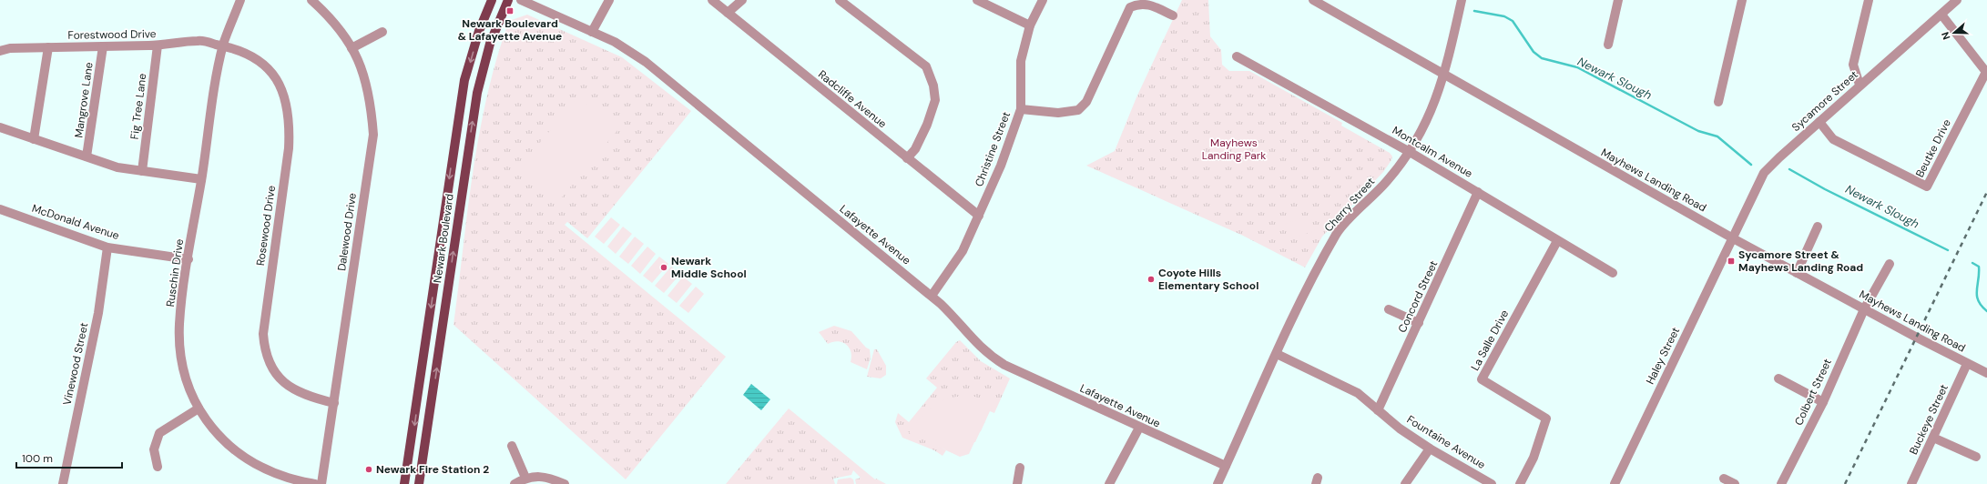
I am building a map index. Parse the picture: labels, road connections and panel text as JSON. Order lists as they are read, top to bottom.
{
  "streets": {
    "main road": ["Newark Boulevard"],
    "street": [
      "Forestwood Drive",
      "Radcliffe Avenue",
      "Mangrove Lane",
      "Sycamore Street",
      "Fig Tree Lane",
      "Beutke Drive",
      "Christine Street",
      "Montcalm Avenue",
      "Mayhews Landing Road",
      "Cherry Street",
      "McDonald Avenue",
      "Rosewood Drive",
      "Dalewood Drive",
      "Lafayette Avenue",
      "Ruschin Drive",
      "Concord Street",
      "La Salle Drive",
      "Haley Street",
      "Vinewood Street",
      "Colbert Street",
      "Buckeye Street",
      "Fountaine Avenue"
    ]
  },
  "crossings": [
    ["Forestwood Drive", "Mangrove Lane"],
    ["Forestwood Drive", "Fig Tree Lane"],
    ["Forestwood Drive", "Rosewood Drive"],
    ["Forestwood Drive", "Ruschin Drive"],
    ["Radcliffe Avenue", "Christine Street"],
    ["Sycamore Street", "Beutke Drive"],
    ["Sycamore Street", "Mayhews Landing Road"],
    ["Sycamore Street", "Haley Street"],
    ["Christine Street", "Lafayette Avenue"],
    ["Montcalm Avenue", "Cherry Street"],
    ["Montcalm Avenue", "Concord Street"],
    ["Montcalm Avenue", "La Salle Drive"],
    ["Mayhews Landing Road", "Cherry Street"],
    ["Mayhews Landing Road", "Haley Street"],
    ["Mayhews Landing Road", "Colbert Street"],
    ["Mayhews Landing Road", "Buckeye Street"],
    ["Cherry Street", "Lafayette Avenue"],
    ["Cherry Street", "Fountaine Avenue"],
    ["McDonald Avenue", "Ruschin Drive"],
    ["McDonald Avenue", "Vinewood Street"],
    ["Rosewood Drive", "Dalewood Drive"],
    ["Rosewood Drive", "Ruschin Drive"],
    ["Concord Street", "Fountaine Avenue"]
  ],
  "water": ["Newark Slough"],
  "parks": ["Mayhews Landing Park"],
  "places": {
    "transit": ["Newark Boulevard & Lafayette Avenue", "Sycamore Street & Mayhews Landing Road"],
    "other": ["Newark Middle School", "Coyote Hills Elementary School", "Newark Fire Station 2"]
  },
  "scale_bar": "100 m",
  "north": "left"
}
